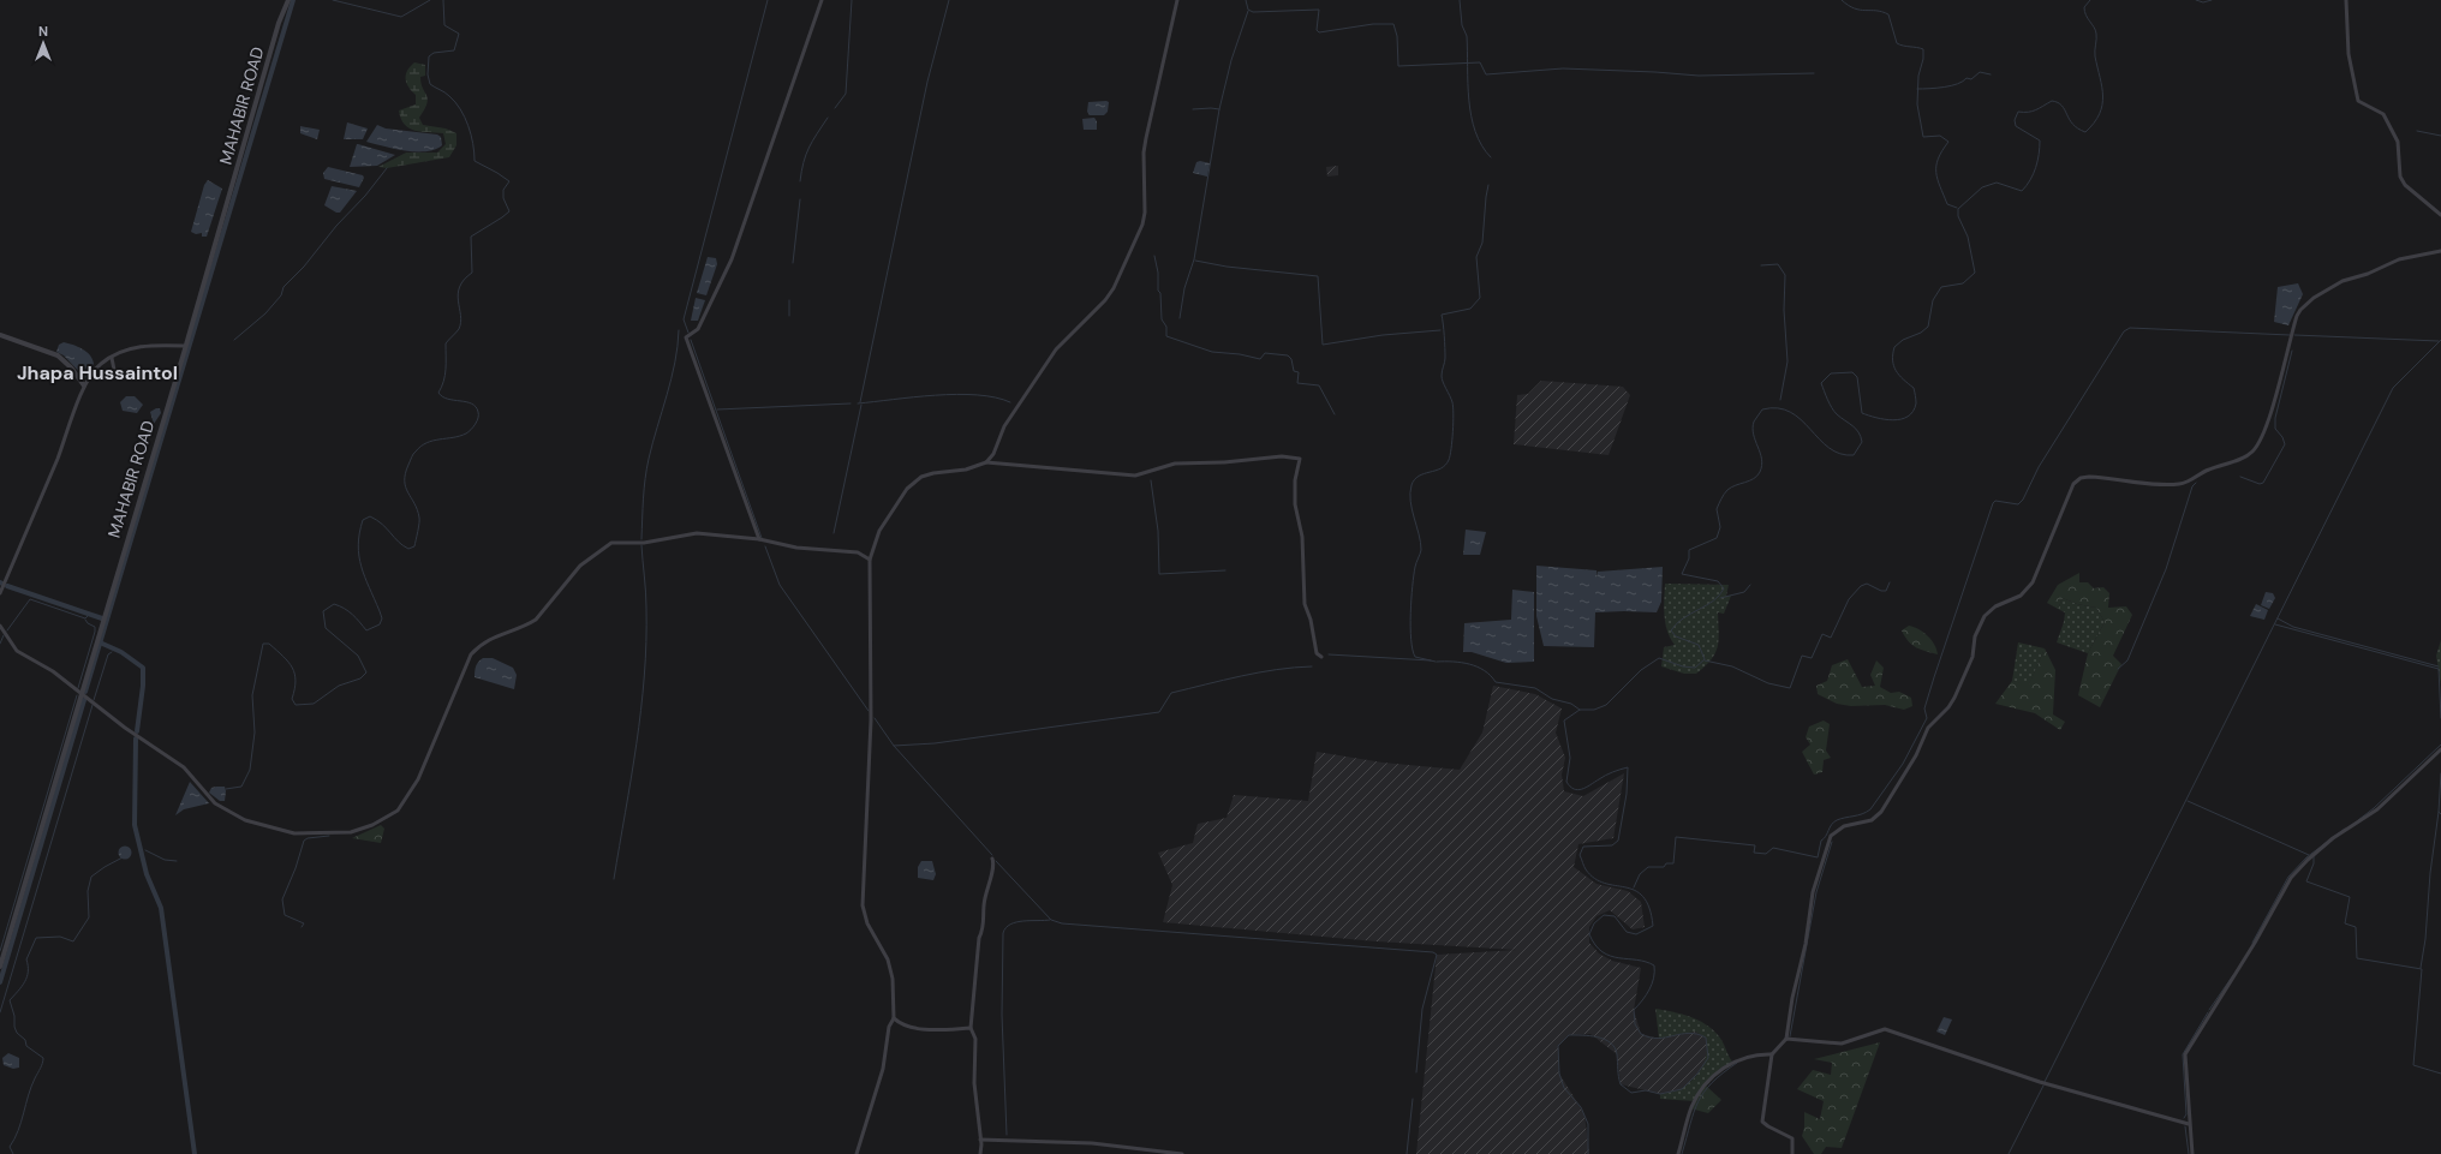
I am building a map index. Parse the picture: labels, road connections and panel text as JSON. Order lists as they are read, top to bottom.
{
  "streets": {
    "street": ["MAHABIR ROAD"]
  },
  "districts": ["Jhapa Hussaintol"],
  "north": "top"
}
